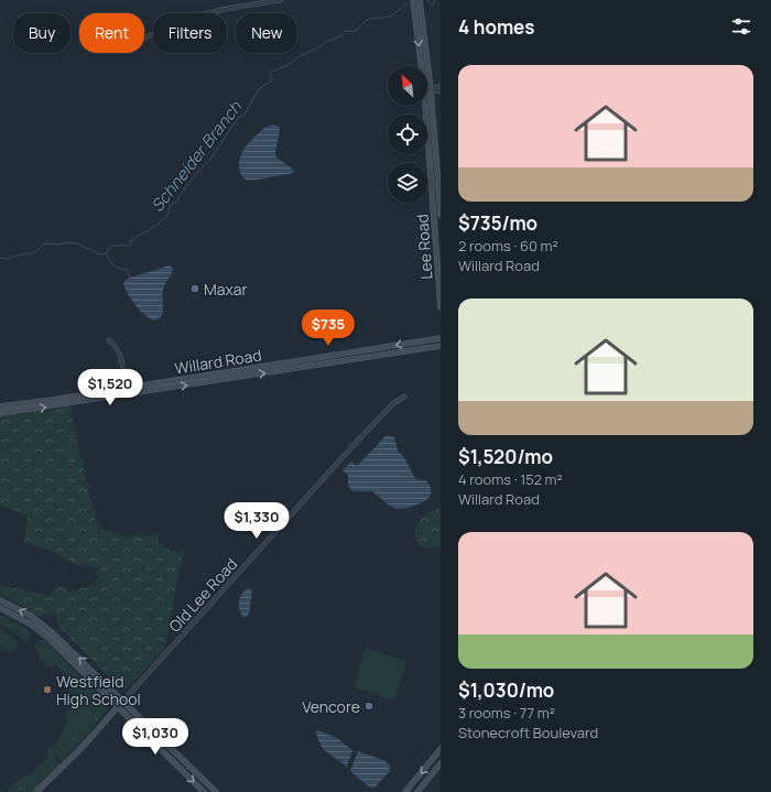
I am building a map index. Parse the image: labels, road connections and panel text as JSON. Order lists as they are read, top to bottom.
{
  "streets": {
    "main road": ["Lee Road", "Willard Road", "Old Lee Road"]
  },
  "water": ["Schneider Branch"],
  "places": ["Maxar", "Westfield High School", "Vencore"],
  "north": "top left",
  "page": {
    "heading": "4 homes",
    "chip": [
      "Buy",
      "Rent",
      "Filters",
      "New"
    ],
    "list": [
      {
        "name": "$735/mo",
        "note": "2 rooms · 60 m² · Willard Road"
      },
      {
        "name": "$1,520/mo",
        "note": "4 rooms · 152 m² · Willard Road"
      },
      {
        "name": "$1,030/mo",
        "note": "3 rooms · 77 m² · Stonecroft Boulevard"
      }
    ],
    "price": [
      "$735",
      "$1,520",
      "$1,330",
      "$1,030"
    ]
  }
}
